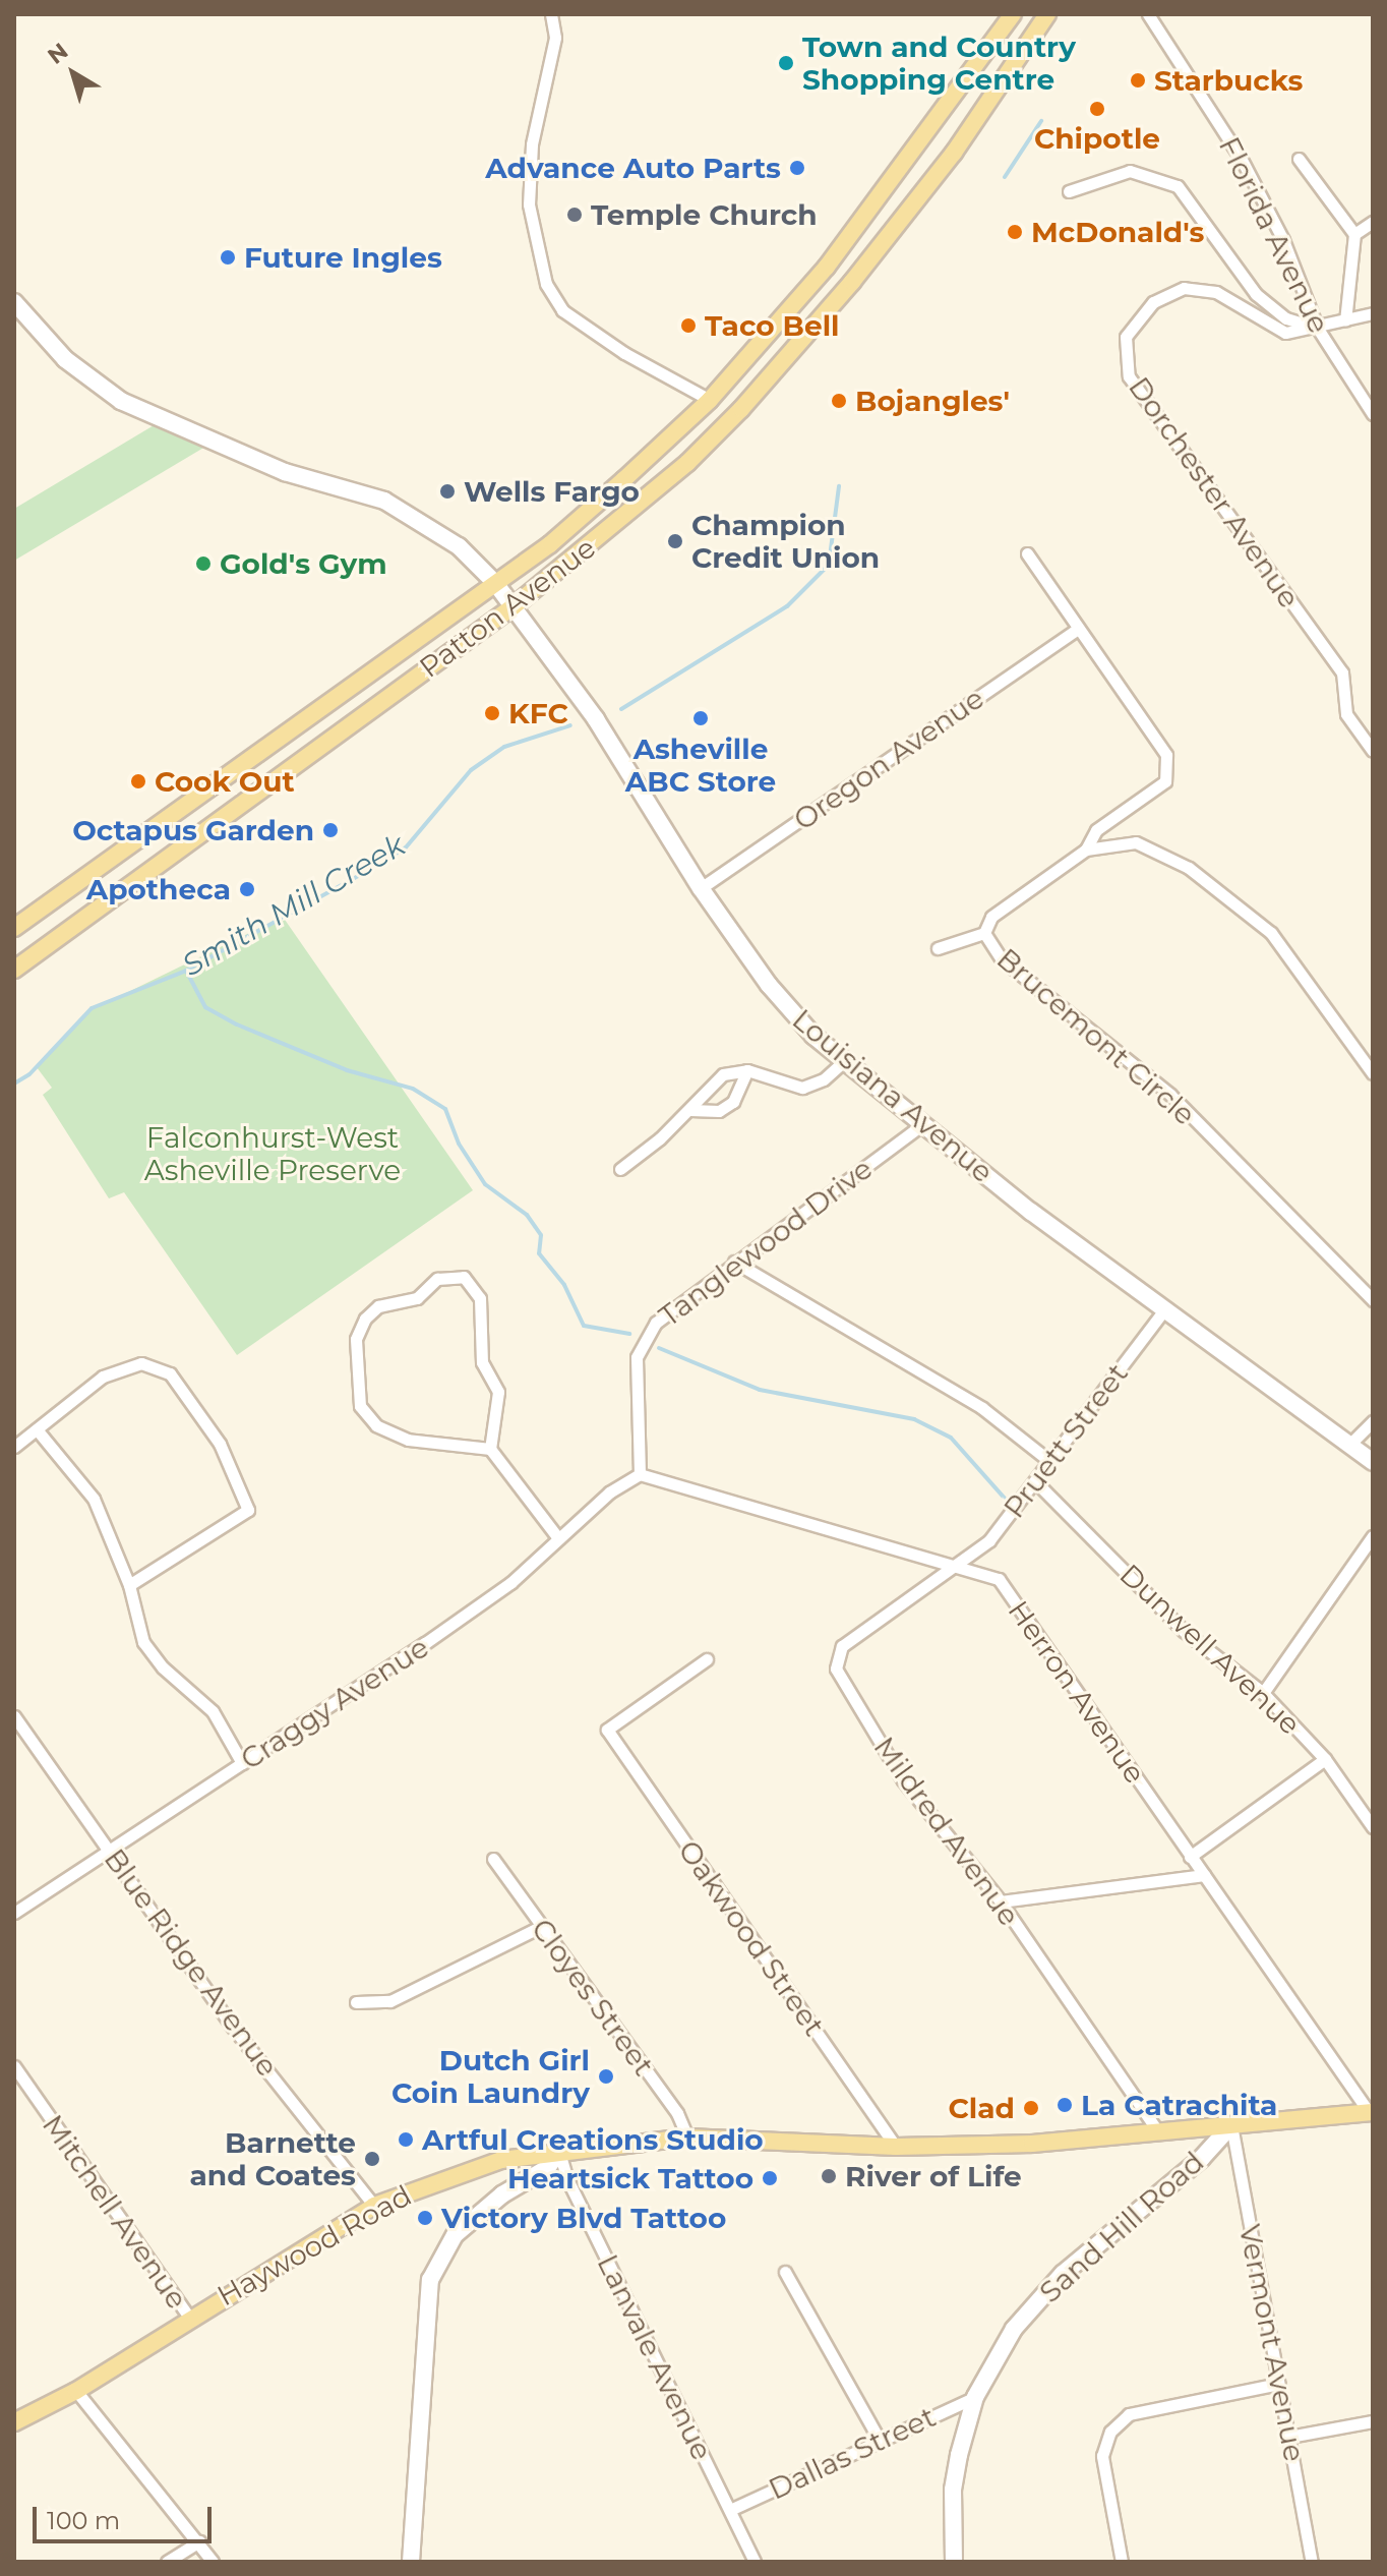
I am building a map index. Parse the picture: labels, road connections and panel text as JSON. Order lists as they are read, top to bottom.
{
  "streets": {
    "main road": ["Patton Avenue", "Haywood Road"],
    "street": [
      "Florida Avenue",
      "Dorchester Avenue",
      "Oregon Avenue",
      "Brucemont Circle",
      "Louisiana Avenue",
      "Tanglewood Drive",
      "Pruett Street",
      "Dunwell Avenue",
      "Herron Avenue",
      "Craggy Avenue",
      "Mildred Avenue",
      "Oakwood Street",
      "Blue Ridge Avenue",
      "Cloyes Street",
      "Mitchell Avenue",
      "Sand Hill Road",
      "Vermont Avenue",
      "Lanvale Avenue",
      "Dallas Street"
    ]
  },
  "crossings": [
    ["Florida Avenue", "Dorchester Avenue"],
    ["Patton Avenue", "Louisiana Avenue"],
    ["Oregon Avenue", "Louisiana Avenue"],
    ["Louisiana Avenue", "Tanglewood Drive"],
    ["Louisiana Avenue", "Pruett Street"],
    ["Tanglewood Drive", "Herron Avenue"],
    ["Tanglewood Drive", "Craggy Avenue"],
    ["Pruett Street", "Dunwell Avenue"],
    ["Pruett Street", "Herron Avenue"],
    ["Pruett Street", "Mildred Avenue"],
    ["Herron Avenue", "Craggy Avenue"],
    ["Herron Avenue", "Mildred Avenue"],
    ["Herron Avenue", "Haywood Road"],
    ["Craggy Avenue", "Blue Ridge Avenue"],
    ["Mildred Avenue", "Haywood Road"],
    ["Oakwood Street", "Haywood Road"],
    ["Blue Ridge Avenue", "Haywood Road"],
    ["Cloyes Street", "Haywood Road"],
    ["Mitchell Avenue", "Haywood Road"],
    ["Sand Hill Road", "Haywood Road"],
    ["Sand Hill Road", "Vermont Avenue"],
    ["Sand Hill Road", "Dallas Street"],
    ["Haywood Road", "Vermont Avenue"],
    ["Haywood Road", "Lanvale Avenue"],
    ["Lanvale Avenue", "Dallas Street"]
  ],
  "water": ["Smith Mill Creek"],
  "parks": ["Falconhurst-West Asheville Preserve"],
  "places": [
    "Town and Country Shopping Centre",
    "Starbucks",
    "Chipotle",
    "Advance Auto Parts",
    "Temple Church",
    "McDonald's",
    "Future Ingles",
    "Taco Bell",
    "Bojangles'",
    "Wells Fargo",
    "Champion Credit Union",
    "Gold's Gym",
    "KFC",
    "Asheville ABC Store",
    "Cook Out",
    "Octapus Garden",
    "Apotheca",
    "Dutch Girl Coin Laundry",
    "La Catrachita",
    "Clad",
    "Artful Creations Studio",
    "Barnette and Coates",
    "River of Life",
    "Heartsick Tattoo",
    "Victory Blvd Tattoo"
  ],
  "scale_bar": "100 m",
  "north": "top left"
}
